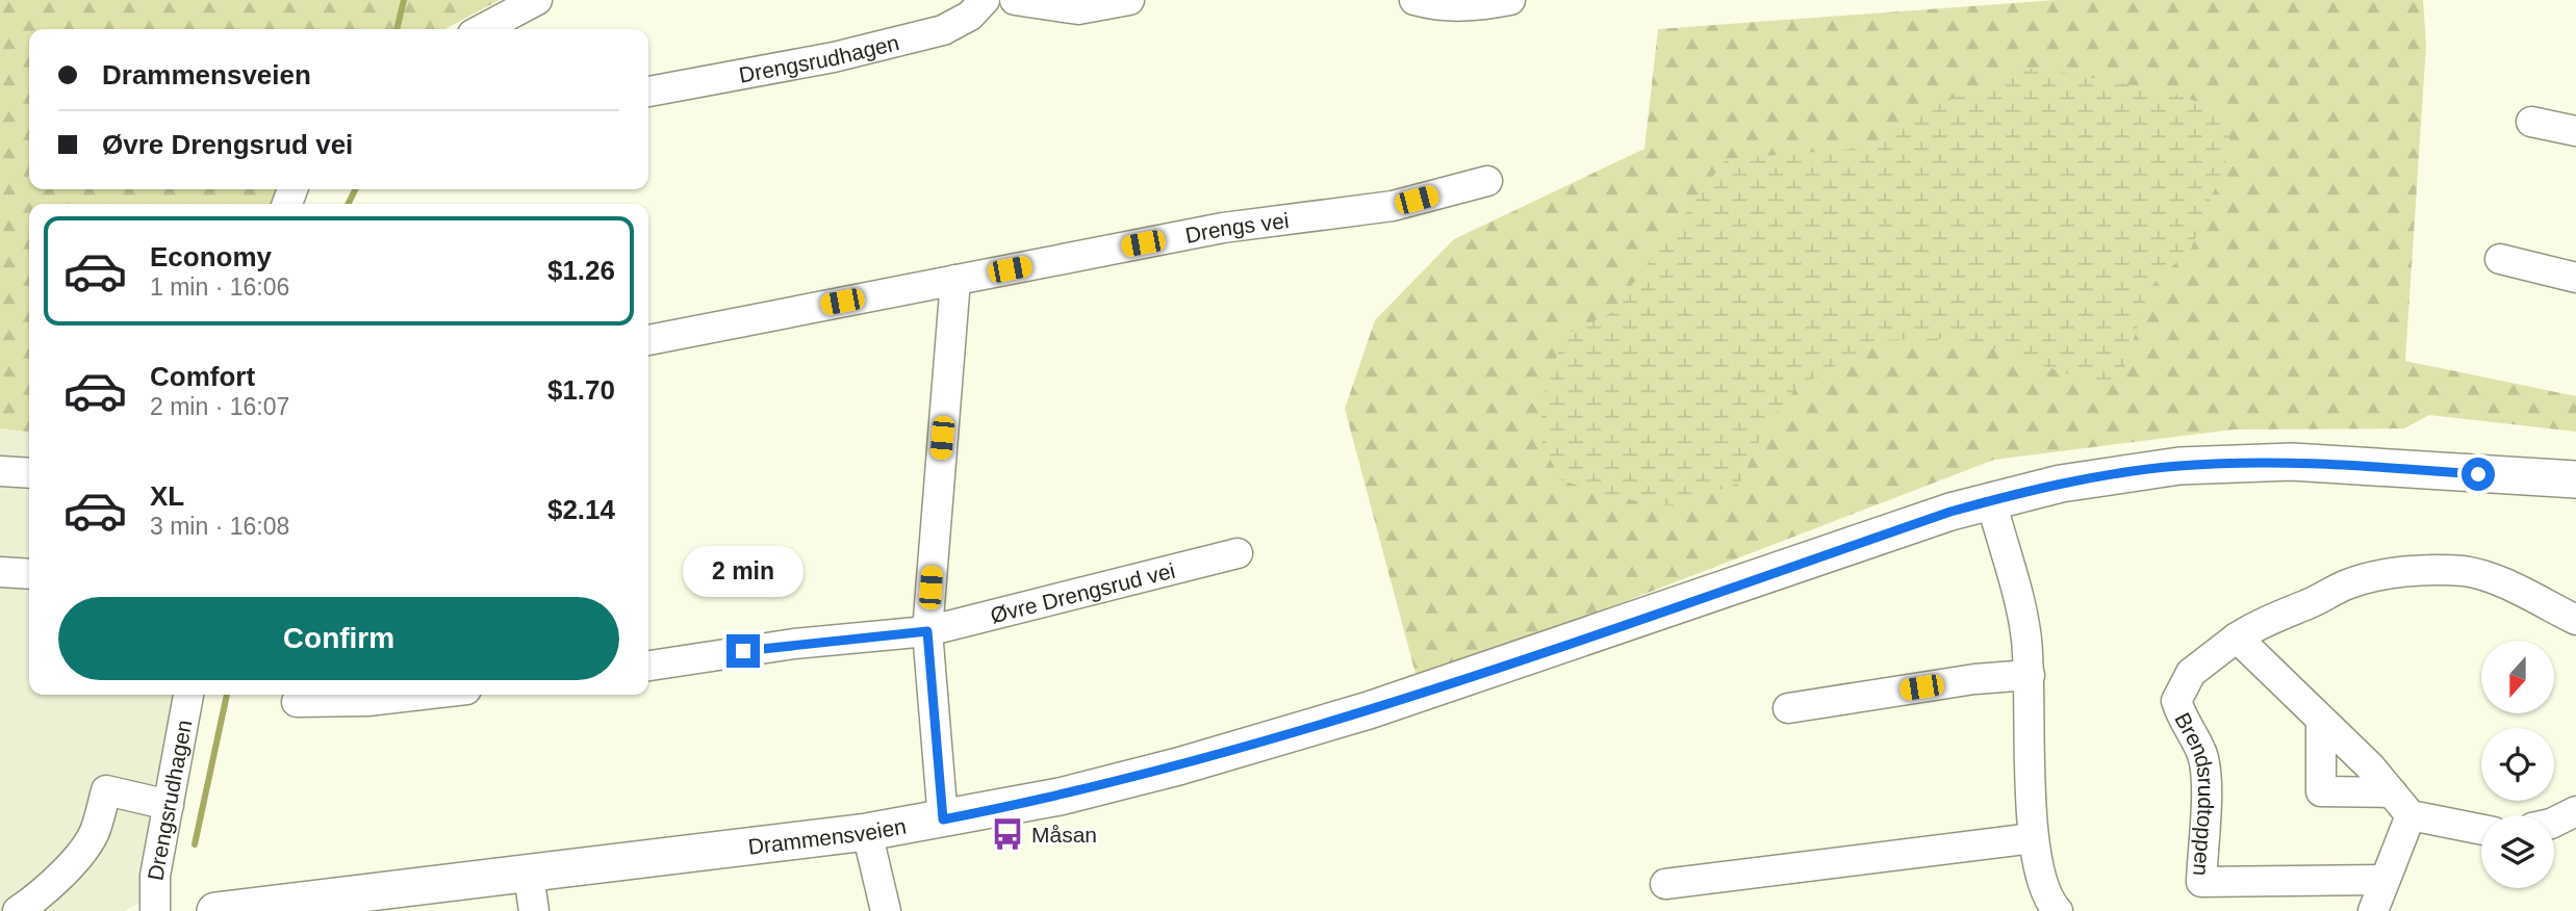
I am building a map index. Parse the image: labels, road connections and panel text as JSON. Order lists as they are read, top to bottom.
{
  "streets": {
    "main road": ["Drammensveien"],
    "street": [
      "Drengsrudhagen",
      "Drengs vei",
      "Øvre Drengsrud vei",
      "Brendsrudtoppen"
    ]
  },
  "places": {
    "bus stop": ["Måsan"]
  },
  "north": "bottom",
  "page": {
    "banner": ["Drammensveien", "Øvre Drengsrud vei"],
    "list": [
      {
        "name": "Economy",
        "note": "1 min · 16:06",
        "value": "$1.26"
      },
      {
        "name": "Comfort",
        "note": "2 min · 16:07",
        "value": "$1.70"
      },
      {
        "name": "XL",
        "note": "3 min · 16:08",
        "value": "$2.14"
      }
    ],
    "bubble": "2 min",
    "buttons": "Confirm"
  }
}
